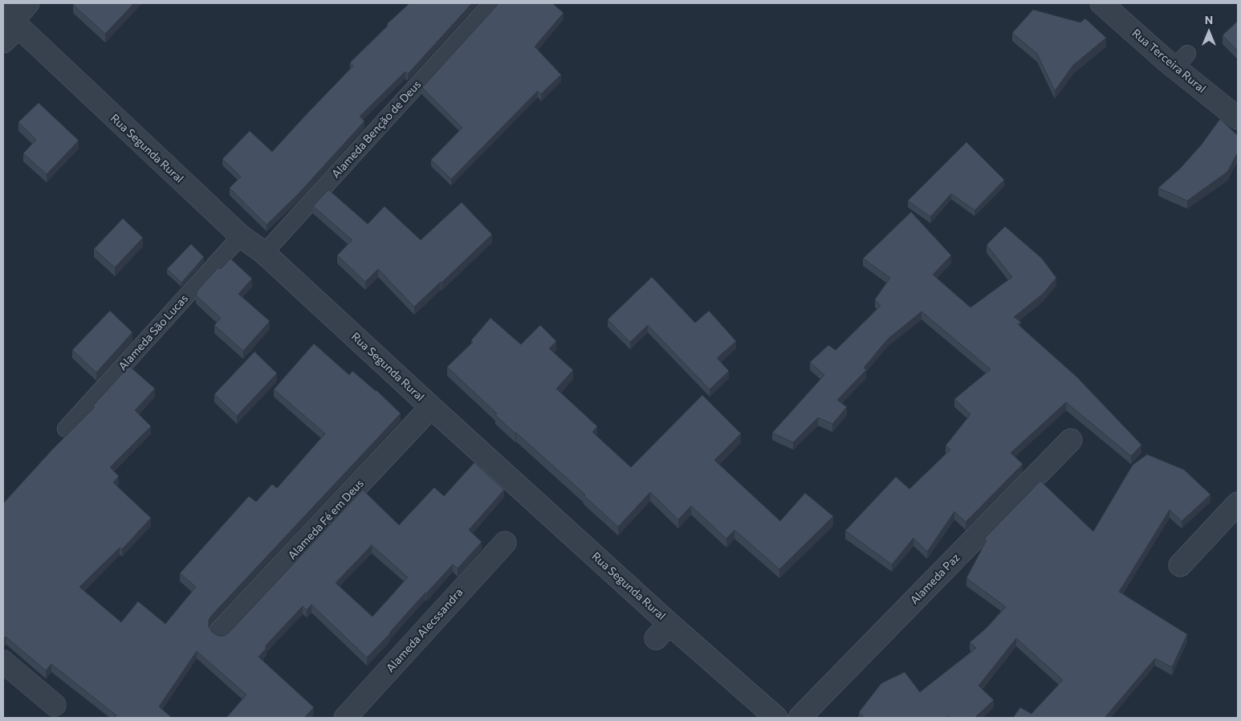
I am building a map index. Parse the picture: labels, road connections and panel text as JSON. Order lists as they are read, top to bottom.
{
  "streets": {
    "street": [
      "Rua Terceira Rural",
      "Rua Segunda Rural",
      "Alameda Fé em Deus",
      "Alameda Paz",
      "Alameda Alecssandra"
    ],
    "lane": ["Alameda Benção de Deus", "Alameda São Lucas"]
  },
  "crossings": [
    ["Alameda Benção de Deus", "Rua Segunda Rural"],
    ["Rua Segunda Rural", "Alameda São Lucas"],
    ["Rua Segunda Rural", "Alameda Fé em Deus"]
  ],
  "north": "top"
}
